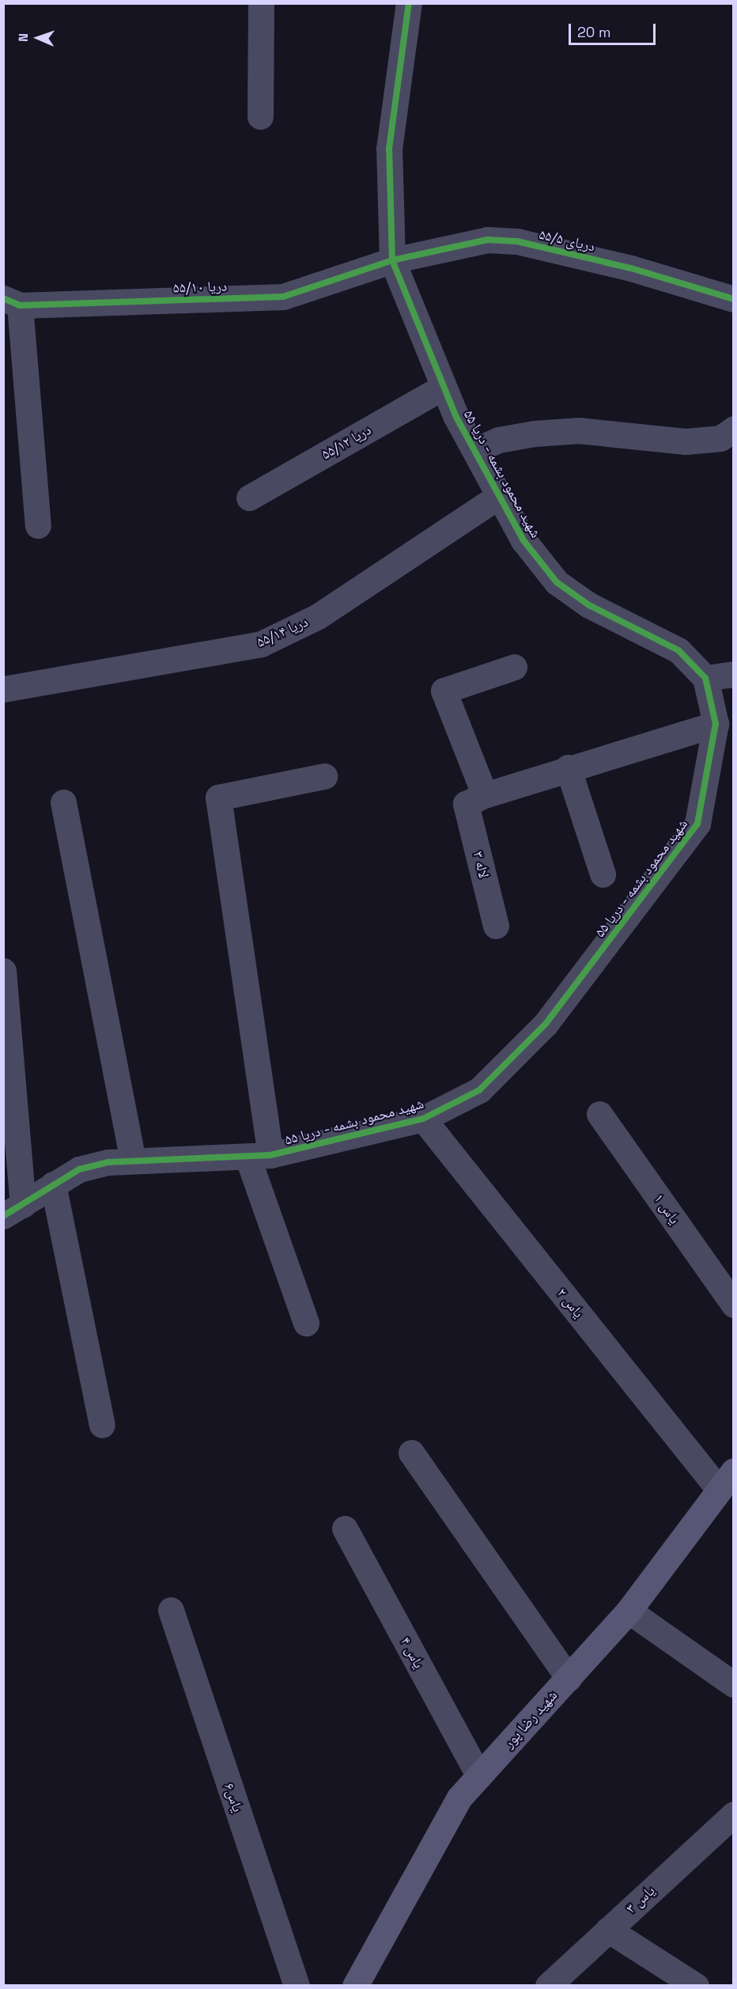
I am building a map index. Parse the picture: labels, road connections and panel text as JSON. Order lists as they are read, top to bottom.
{
  "streets": {
    "street": [
      "دریای ۵۵/۵",
      "دریا ۵۵/۱۰",
      "دریا ۵۵/۱۲",
      "شهید محمود بشمه - دریا ۵۵",
      "دریا ۵۵/۱۴",
      "لاله ۳",
      "یاس ۱",
      "یاس ۲",
      "یاس ۴",
      "شهید رضا پور",
      "یاس۶",
      "یاس ۳"
    ]
  },
  "crossings": [
    ["دریای ۵۵/۵", "دریا ۵۵/۱۰"],
    ["دریای ۵۵/۵", "شهید محمود بشمه - دریا ۵۵"],
    ["دریا ۵۵/۱۰", "شهید محمود بشمه - دریا ۵۵"],
    ["دریا ۵۵/۱۲", "شهید محمود بشمه - دریا ۵۵"],
    ["شهید محمود بشمه - دریا ۵۵", "دریا ۵۵/۱۴"],
    ["شهید محمود بشمه - دریا ۵۵", "یاس ۲"],
    ["یاس ۲", "شهید رضا پور"],
    ["یاس ۴", "شهید رضا پور"]
  ],
  "scale_bar": "20 m",
  "north": "left"
}
